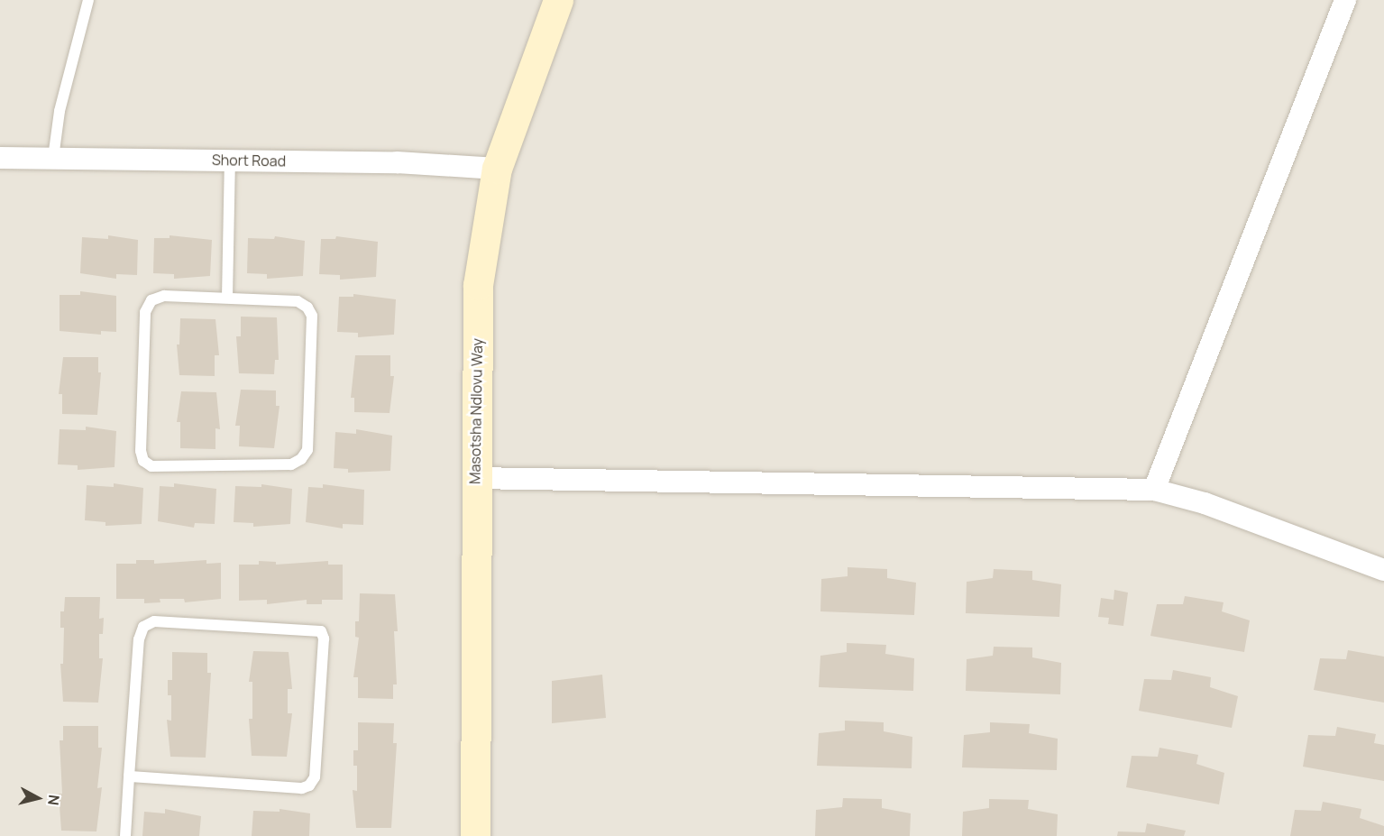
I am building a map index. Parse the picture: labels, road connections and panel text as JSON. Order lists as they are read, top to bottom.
{
  "streets": {
    "street": ["Short Road", "Masotsha Ndlovu Way"]
  },
  "crossings": [
    ["Short Road", "Masotsha Ndlovu Way"]
  ],
  "north": "right"
}
